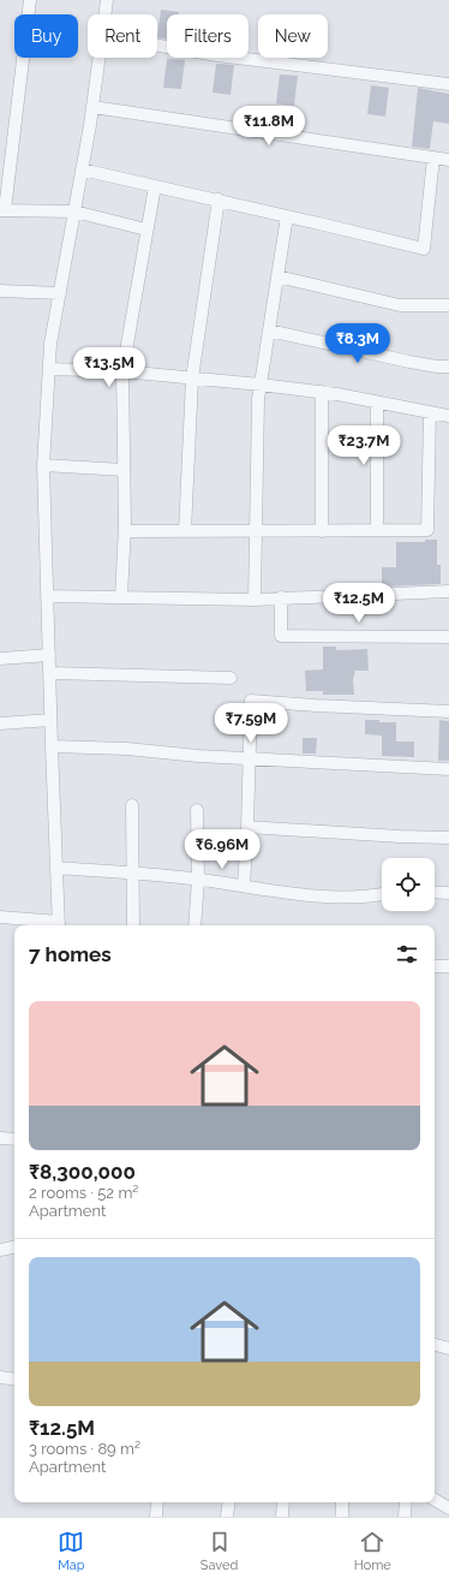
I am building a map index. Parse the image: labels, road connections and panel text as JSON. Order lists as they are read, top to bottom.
{
  "page": {
    "chip": [
      "Buy",
      "Rent",
      "Filters",
      "New"
    ],
    "price": [
      "₹11.8M",
      "₹8.3M",
      "₹13.5M",
      "₹23.7M",
      "₹12.5M",
      "₹7.59M",
      "₹6.96M"
    ],
    "heading": "7 homes",
    "list": [
      {
        "name": "₹8,300,000",
        "note": "2 rooms · 52 m² · Apartment"
      },
      {
        "name": "₹12.5M",
        "note": "3 rooms · 89 m² · Apartment"
      }
    ],
    "tabs": ["Map", "Saved", "Home"]
  }
}
